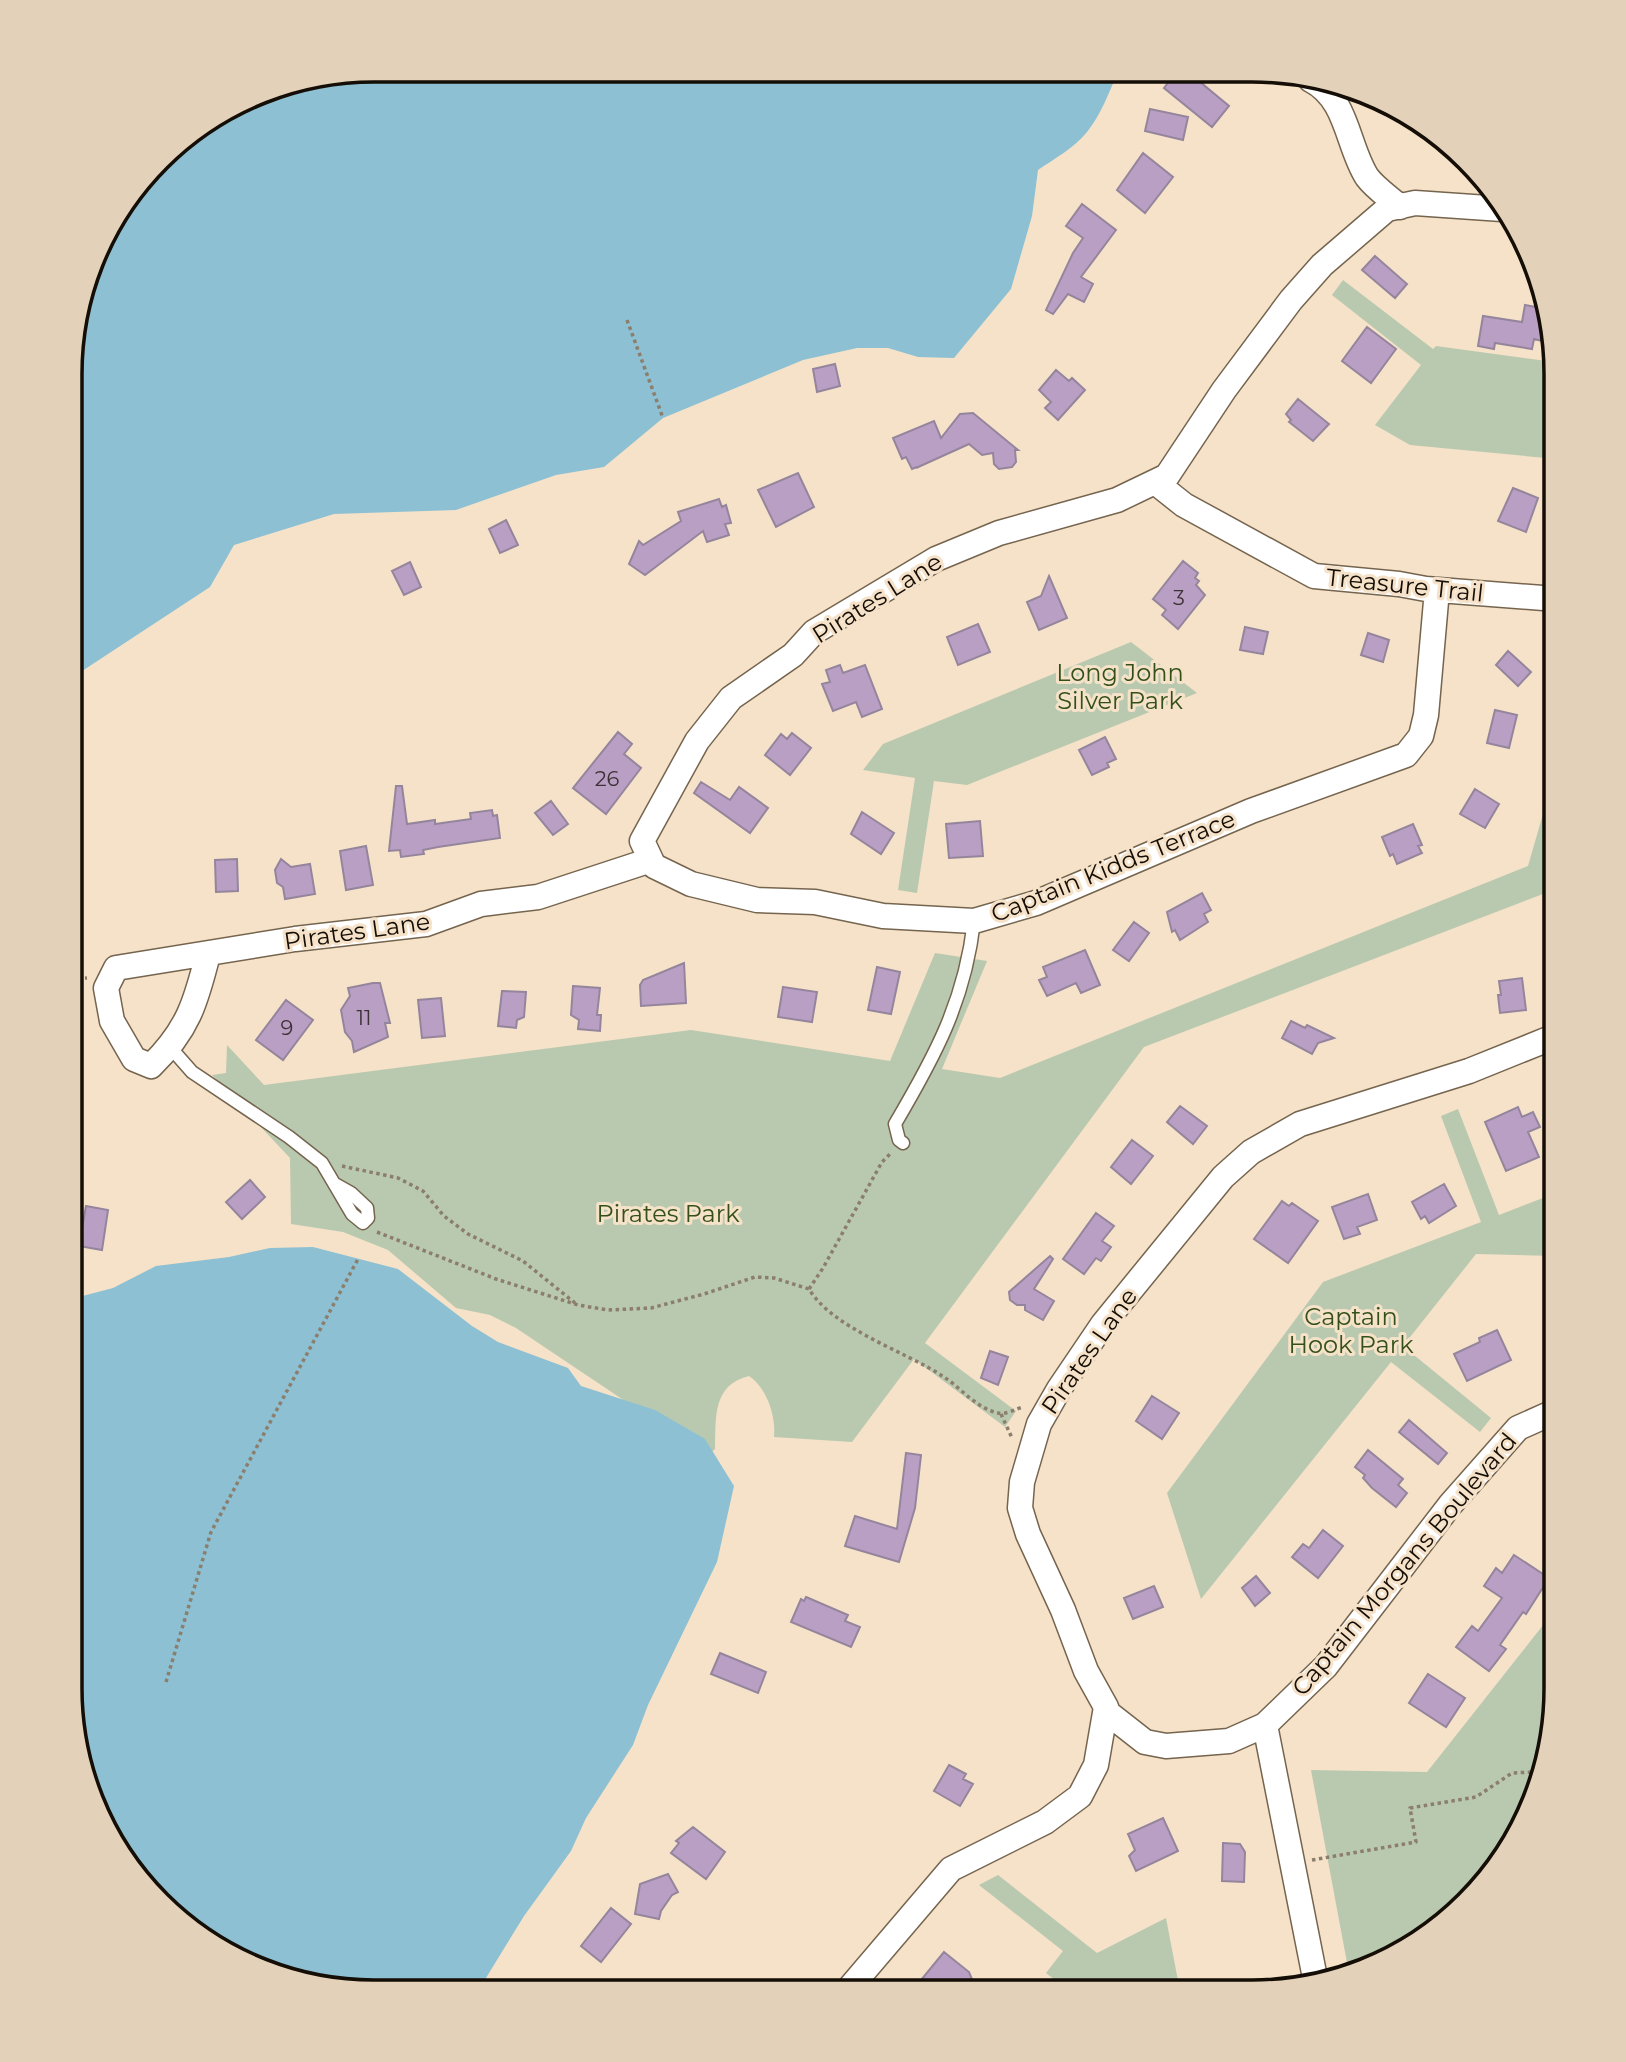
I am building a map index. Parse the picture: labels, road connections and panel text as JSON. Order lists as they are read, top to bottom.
{
  "streets": {
    "street": [
      "Treasure Trail",
      "Pirates Lane",
      "Captain Kidds Terrace",
      "Captain Morgans Boulevard"
    ]
  },
  "crossings": [
    ["Treasure Trail", "Pirates Lane"],
    ["Treasure Trail", "Captain Kidds Terrace"],
    ["Pirates Lane", "Captain Kidds Terrace"],
    ["Pirates Lane", "Captain Morgans Boulevard"]
  ],
  "parks": ["Long John Silver Park", "Pirates Park", "Captain Hook Park"],
  "house_numbers": [
    "3",
    "26",
    "11",
    "9"
  ]
}
